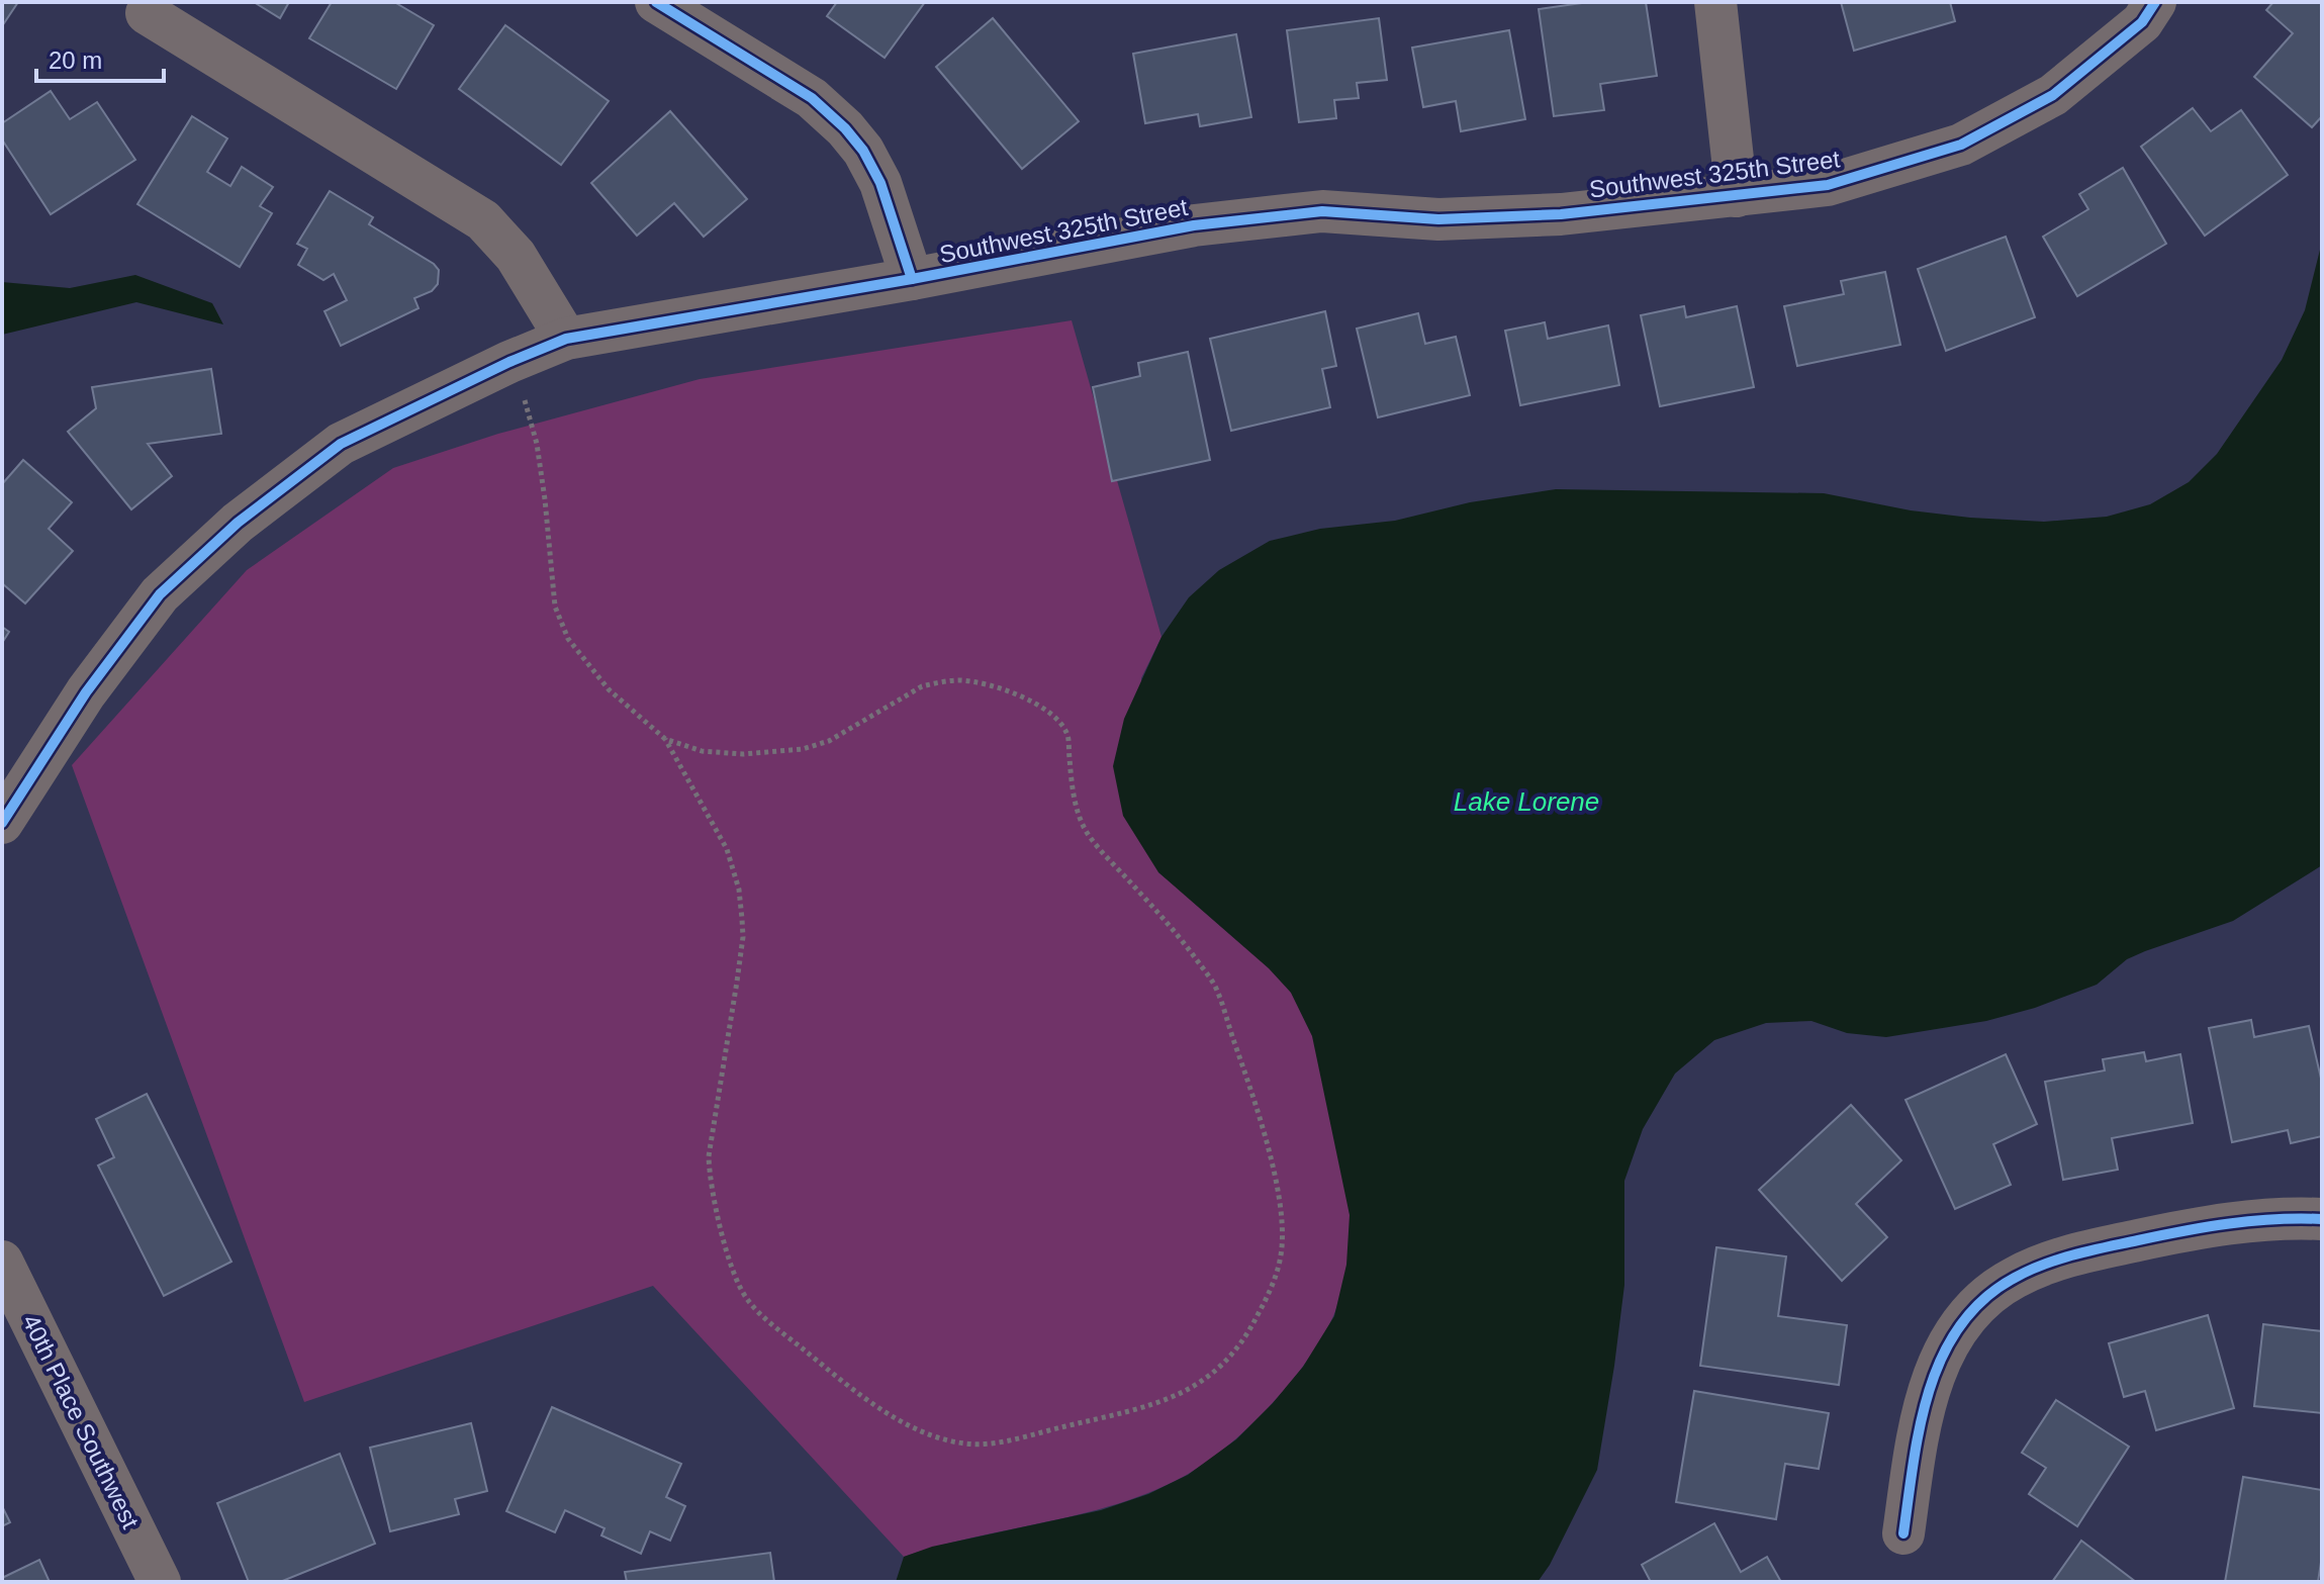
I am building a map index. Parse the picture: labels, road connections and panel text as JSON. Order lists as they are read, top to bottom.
{
  "streets": {
    "street": ["Southwest 325th Street", "40th Place Southwest"]
  },
  "water": ["Lake Lorene"],
  "scale_bar": "20 m"
}
